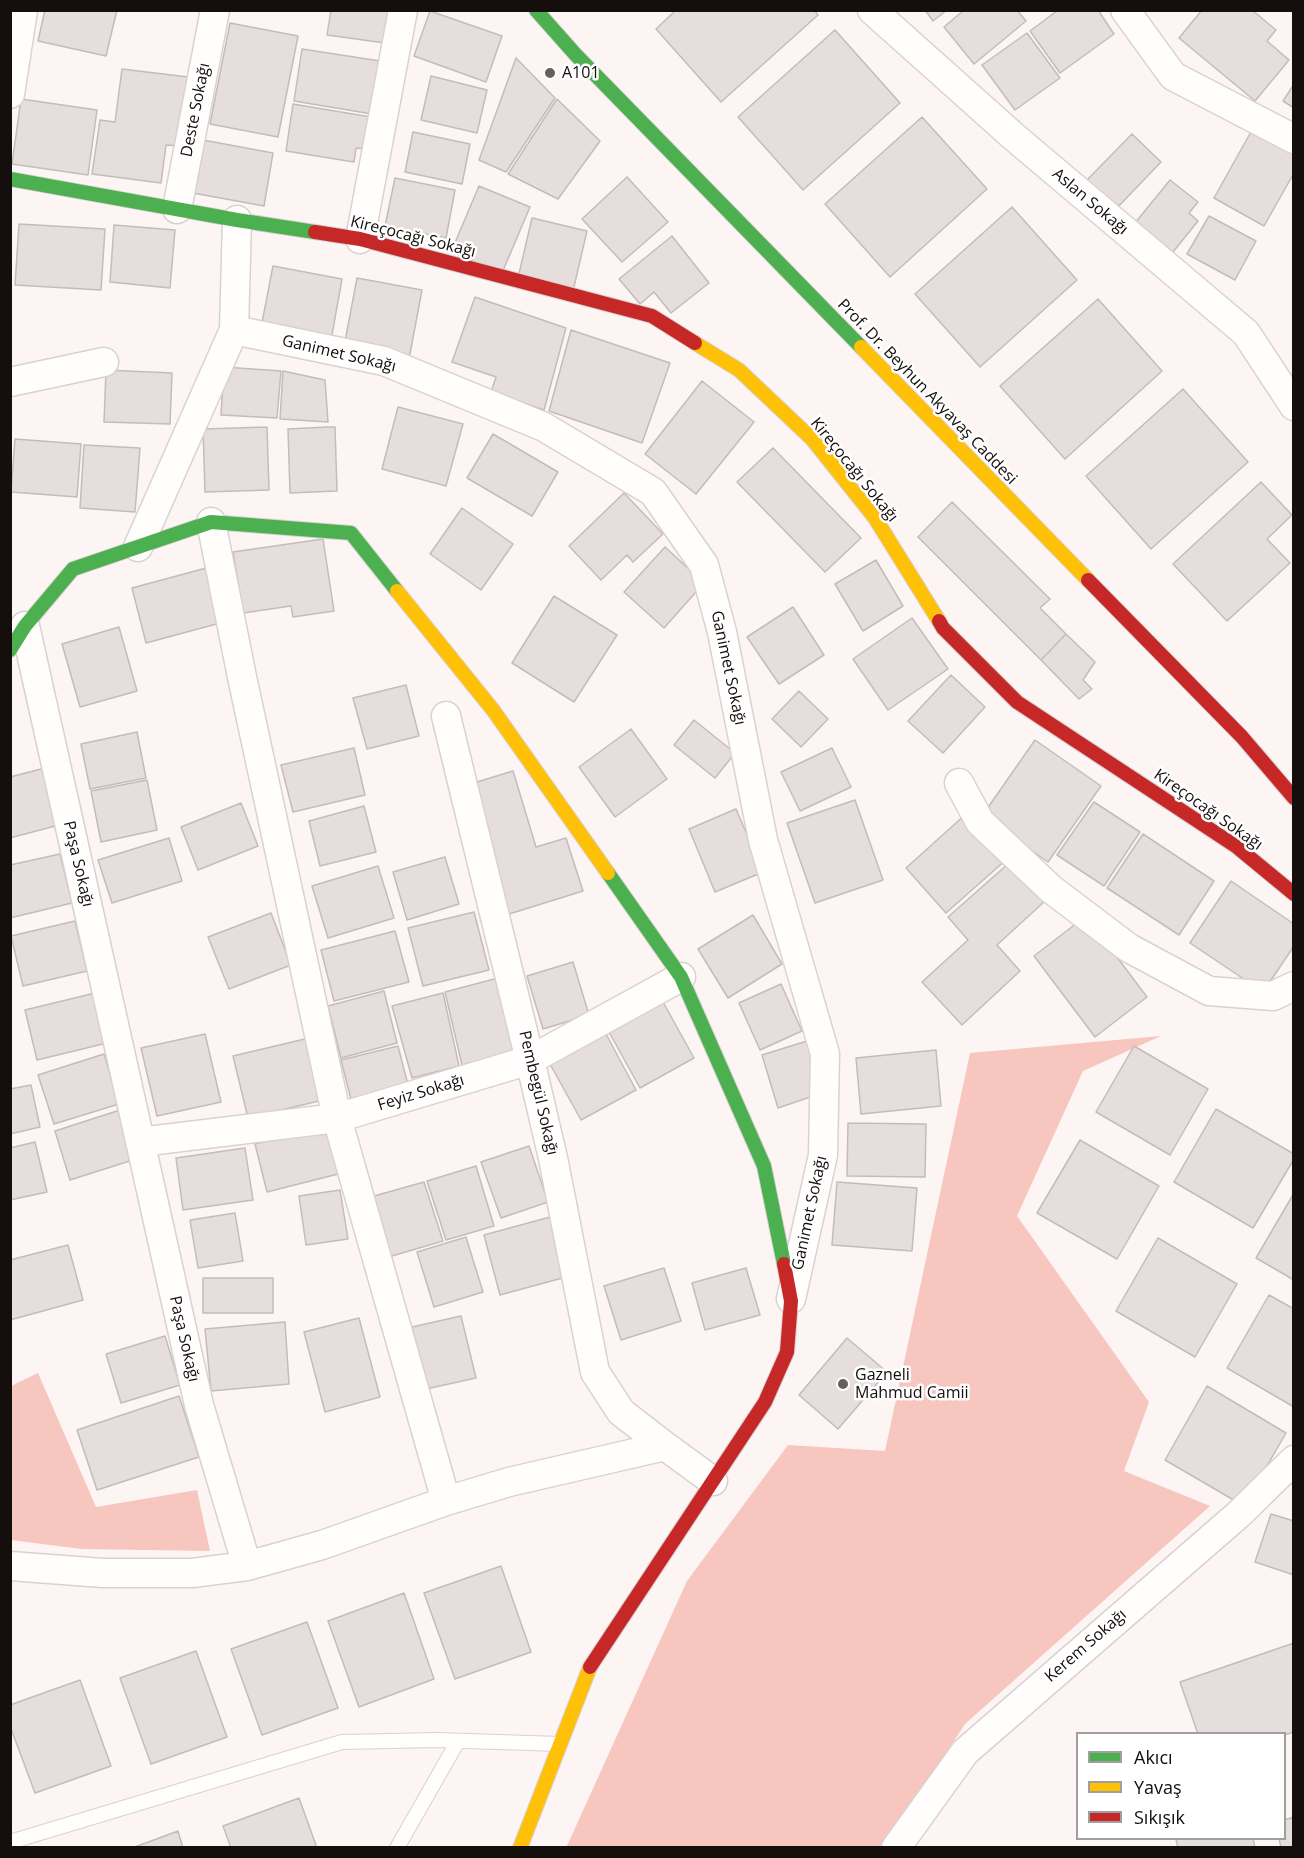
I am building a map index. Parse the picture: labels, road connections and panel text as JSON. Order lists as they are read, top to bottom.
{
  "streets": {
    "street": [
      "Deste Sokağı",
      "Aslan Sokağı",
      "Kireçocağı Sokağı",
      "Ganimet Sokağı",
      "Prof. Dr. Beyhun Akyavaş Caddesi",
      "Paşa Sokağı",
      "Feyiz Sokağı",
      "Pembegül Sokağı",
      "Kerem Sokağı"
    ]
  },
  "crossings": [
    ["Deste Sokağı", "Kireçocağı Sokağı"],
    ["Paşa Sokağı", "Feyiz Sokağı"],
    ["Feyiz Sokağı", "Pembegül Sokağı"]
  ],
  "places": ["A101", "Gazneli Mahmud Camii"],
  "legend": ["Akıcı", "Yavaş", "Sıkışık"]
}
